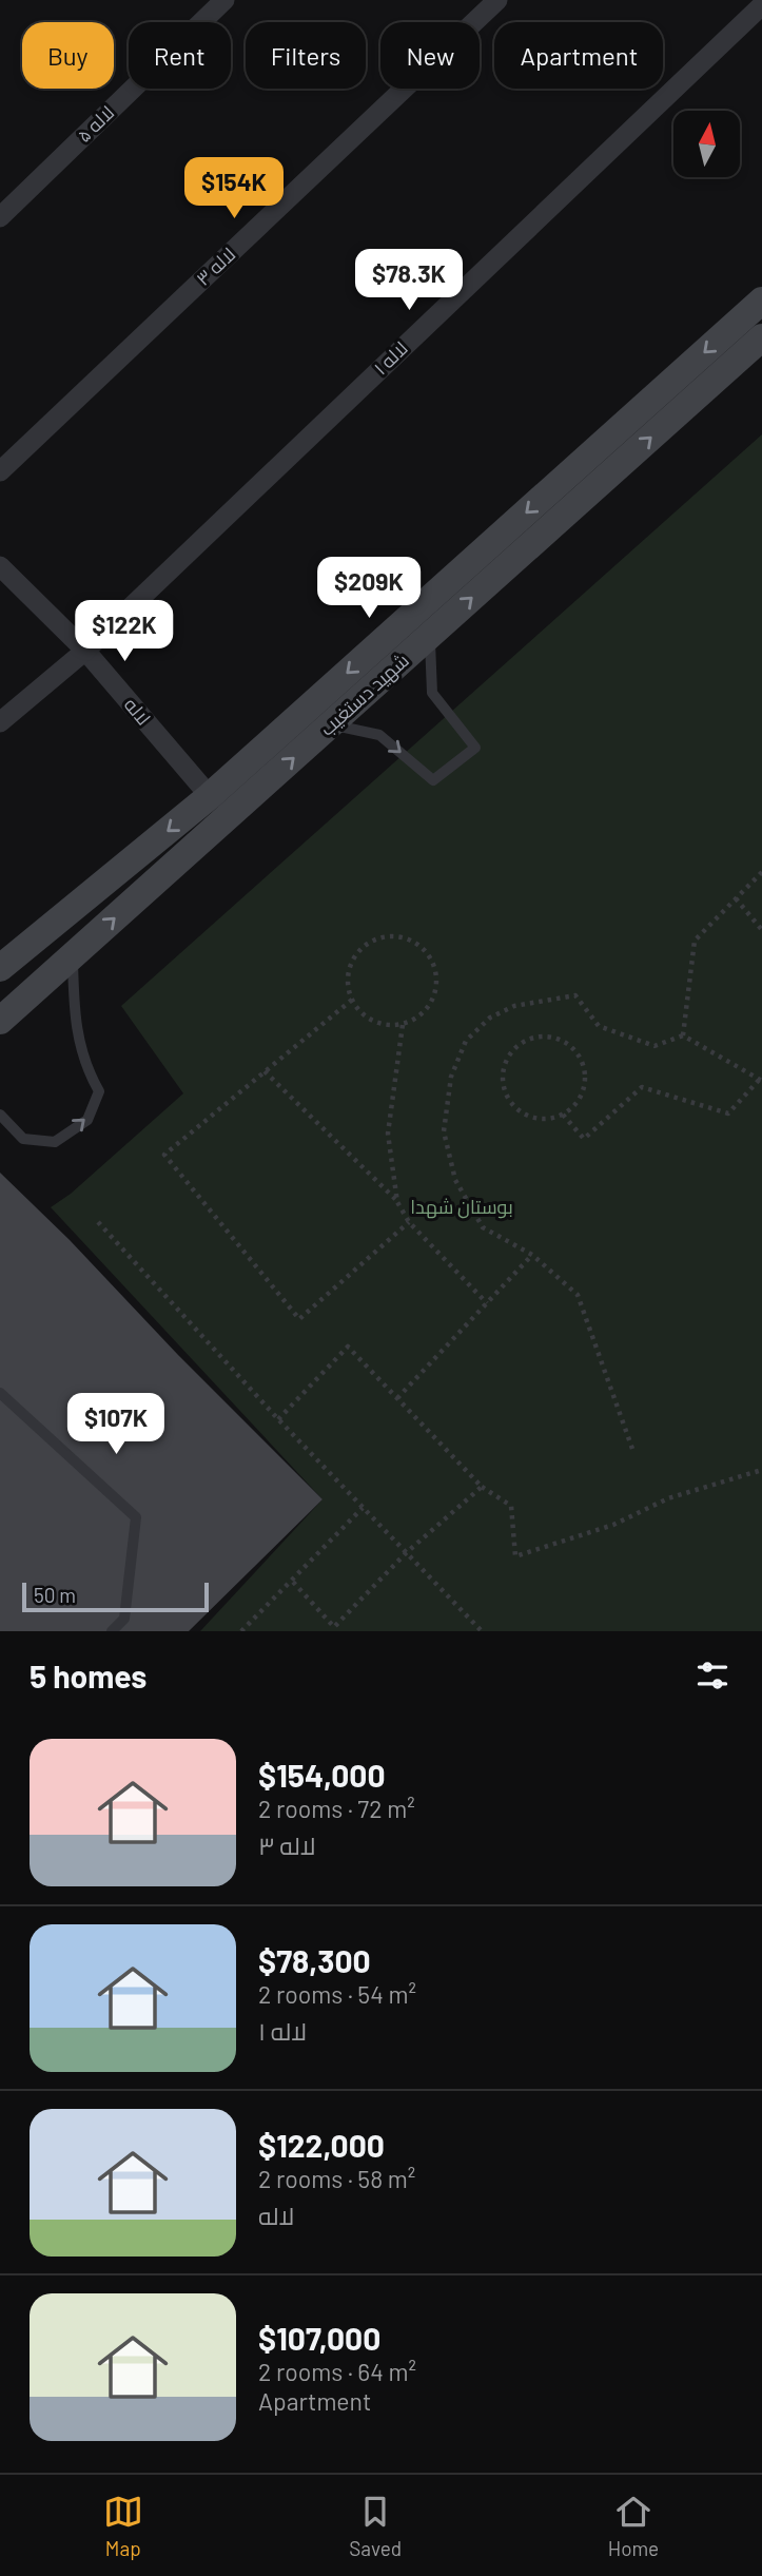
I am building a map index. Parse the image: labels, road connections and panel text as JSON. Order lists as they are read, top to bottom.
{
  "streets": {
    "main road": ["شهید دستغیب"],
    "street": [
      "لاله ۵",
      "لاله ۳",
      "لاله ۱",
      "لاله"
    ]
  },
  "crossings": [
    ["لاله ۱", "لاله"],
    ["شهید دستغیب", "لاله"]
  ],
  "parks": ["بوستان شهدا"],
  "scale_bar": "50 m",
  "north": "top",
  "page": {
    "chip": [
      "Buy",
      "Rent",
      "Filters",
      "New",
      "Apartment"
    ],
    "price": [
      "$154K",
      "$78.3K",
      "$209K",
      "$122K",
      "$107K"
    ],
    "scale": "50 m",
    "heading": "5 homes",
    "list": [
      {
        "name": "$154,000",
        "note": "2 rooms · 72 m² · لاله ۳"
      },
      {
        "name": "$78,300",
        "note": "2 rooms · 54 m² · لاله ۱"
      },
      {
        "name": "$122,000",
        "note": "2 rooms · 58 m² · لاله"
      },
      {
        "name": "$107,000",
        "note": "2 rooms · 64 m² · Apartment"
      }
    ],
    "tabs": ["Map", "Saved", "Home"]
  }
}
